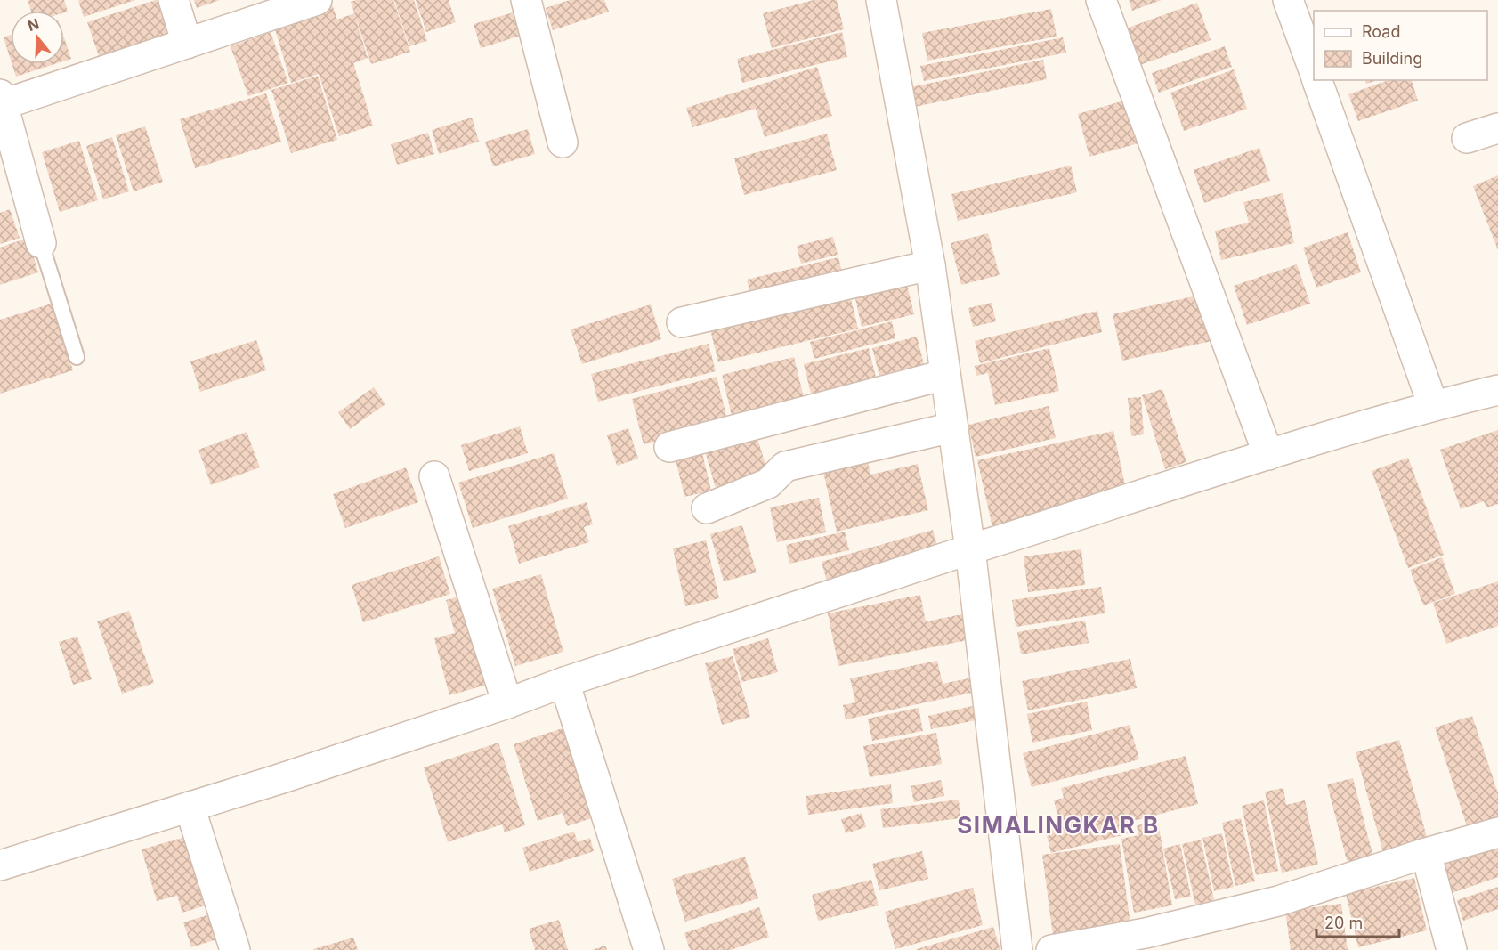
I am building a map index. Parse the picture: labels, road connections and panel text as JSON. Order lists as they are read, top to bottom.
{
  "districts": ["SIMALINGKAR B"],
  "legend": ["Road", "Building"],
  "scale_bar": "20 m",
  "north": "top"
}
